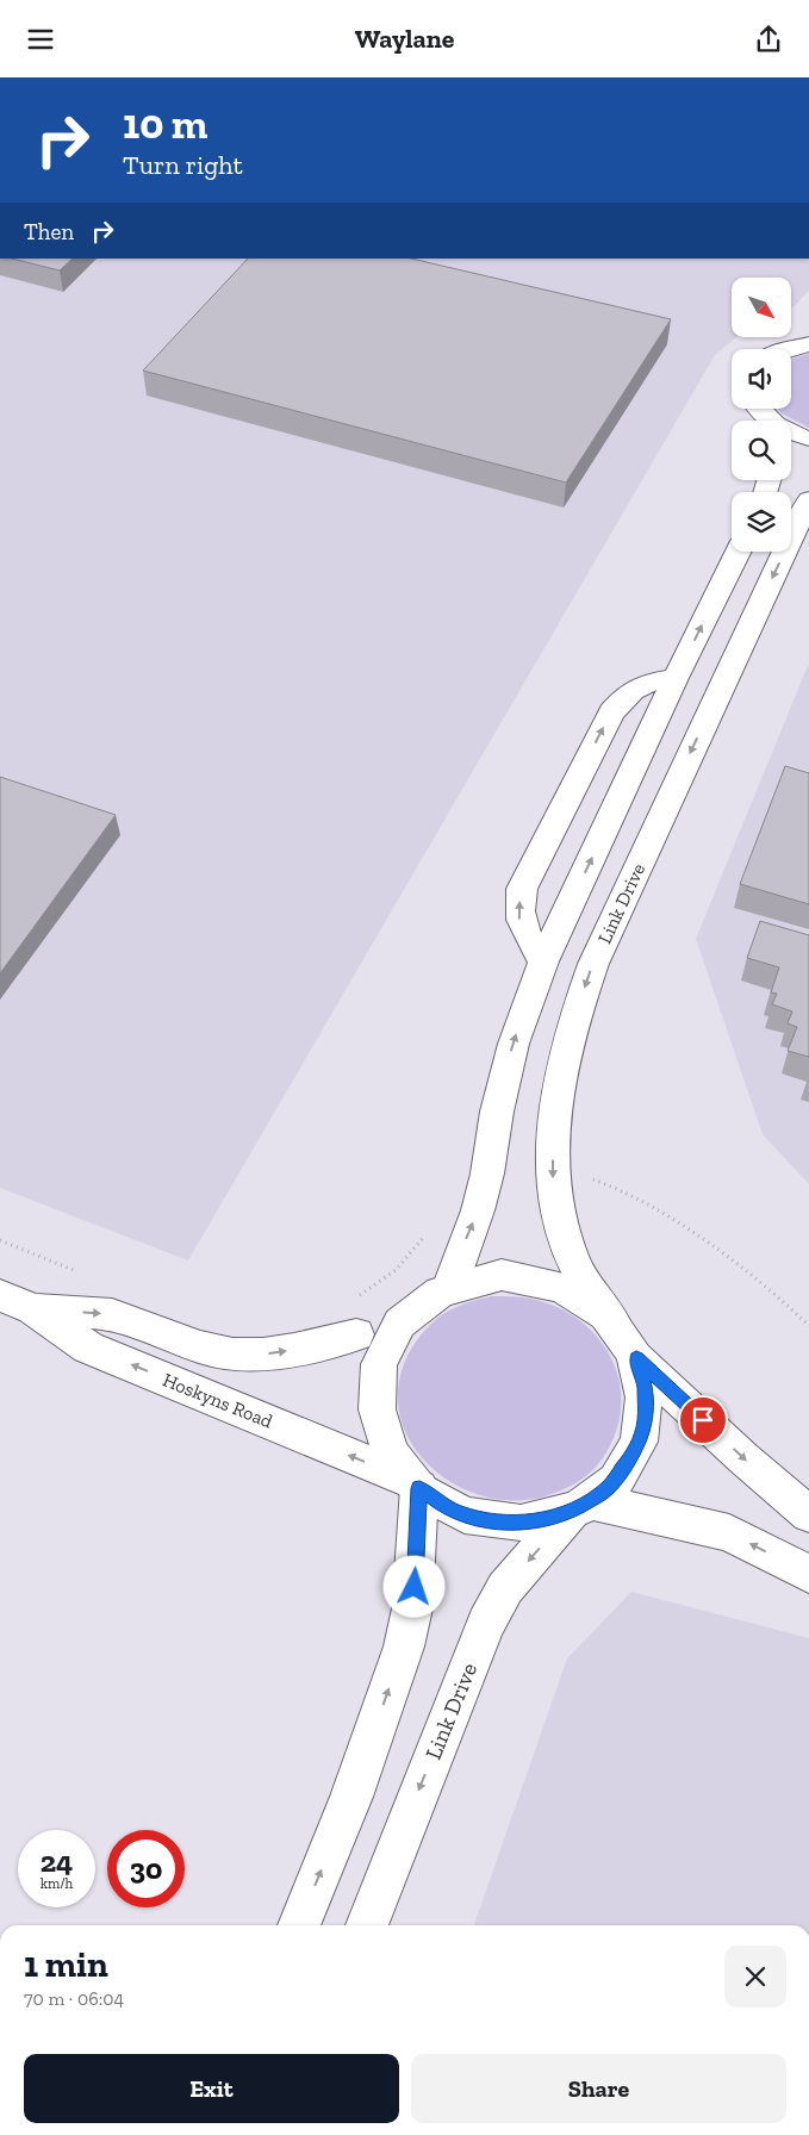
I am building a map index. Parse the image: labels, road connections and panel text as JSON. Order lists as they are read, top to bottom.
{
  "streets": {
    "street": ["Link Drive", "Hoskyns Road"]
  },
  "north": "bottom right",
  "page": {
    "header": "Waylane",
    "turn": ["10 m", "Turn right"],
    "then": "Then",
    "speed": "24 km/h",
    "limit": "30",
    "heading": ["1 min", "70 m · 06:04"],
    "buttons": ["Exit", "Share"]
  }
}
